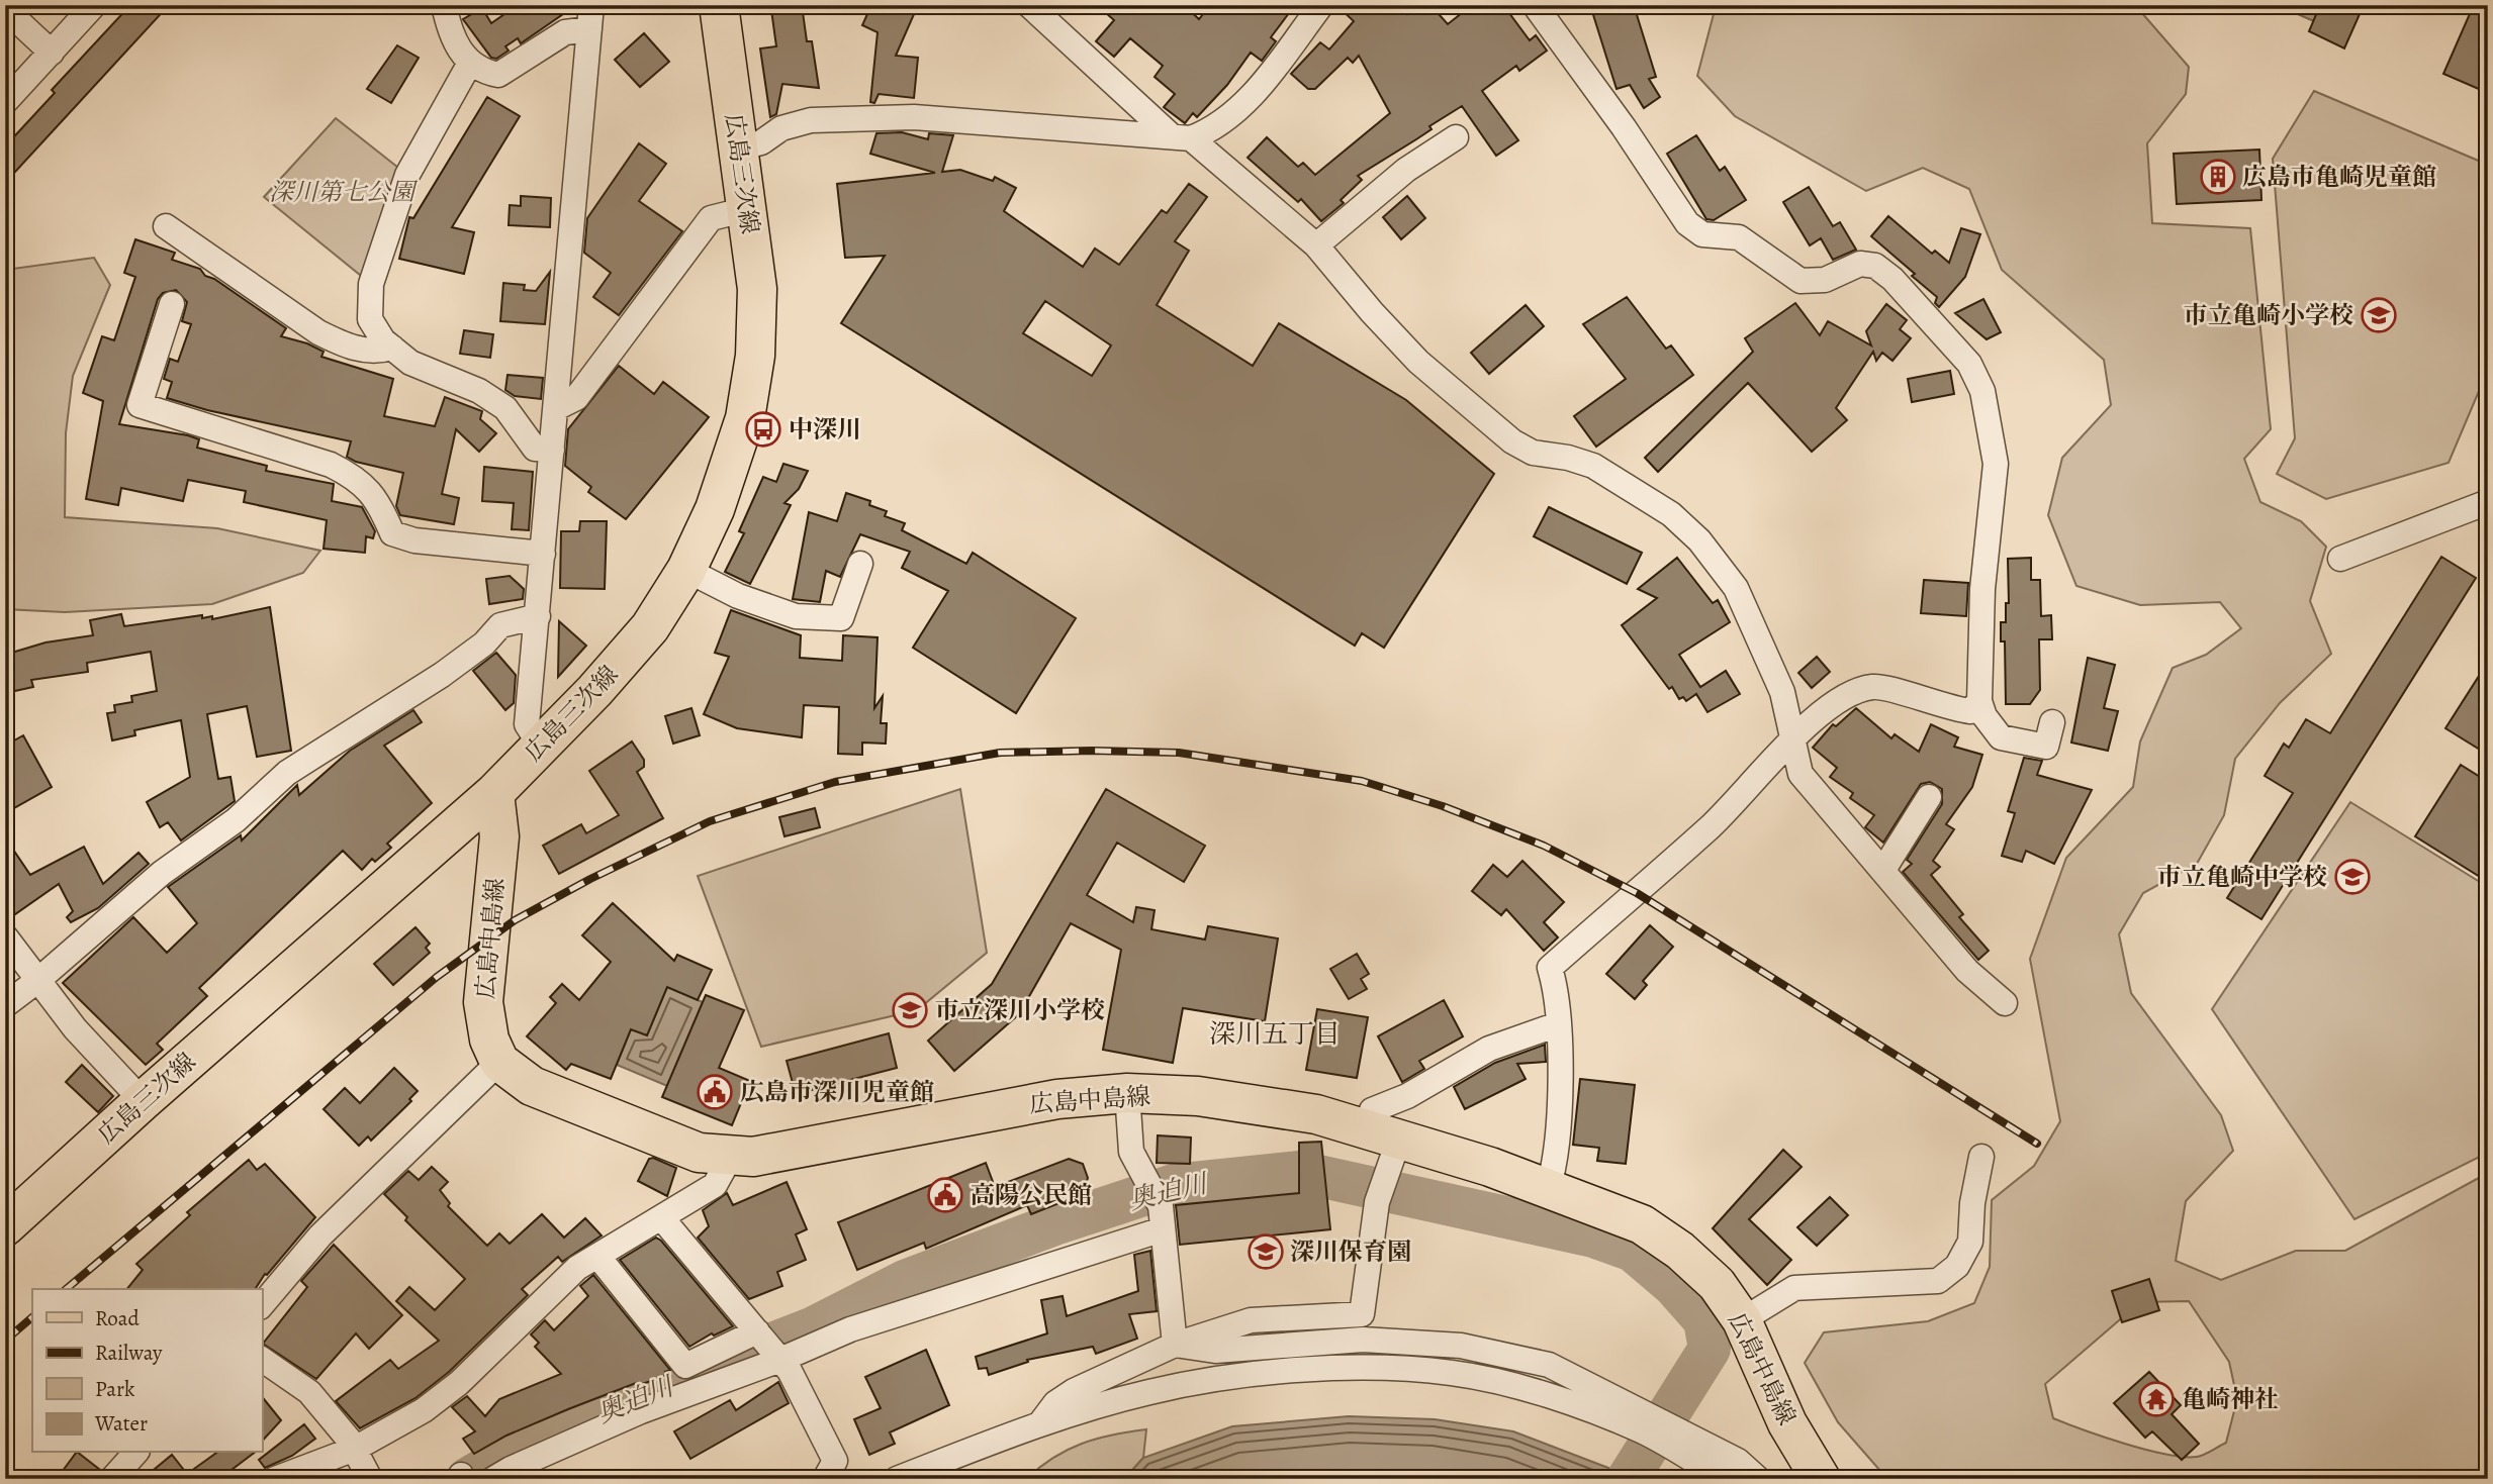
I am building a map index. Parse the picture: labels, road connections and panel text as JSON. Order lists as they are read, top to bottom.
{
  "streets": {
    "main road": ["広島三次線", "広島中島線"]
  },
  "crossings": [
    ["広島三次線", "広島中島線"]
  ],
  "districts": ["深川五丁目"],
  "water": ["奥迫川"],
  "parks": ["深川第七公園"],
  "places": {
    "building": ["広島市亀崎児童館"],
    "school or university": [
      "市立亀崎小学校",
      "市立亀崎中学校",
      "市立深川小学校",
      "深川保育園"
    ],
    "bus stop": ["中深川"],
    "public building": ["広島市深川児童館", "高陽公民館"],
    "temple": ["亀崎神社"]
  },
  "legend": [
    "Road",
    "Railway",
    "Park",
    "Water"
  ]
}
